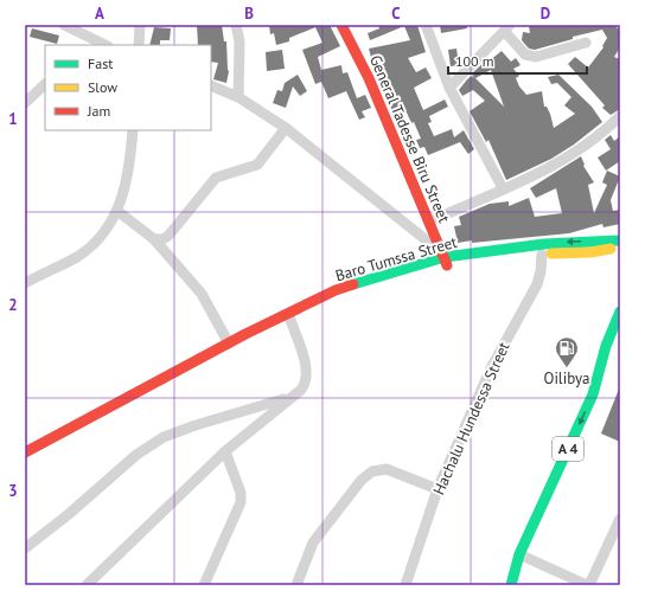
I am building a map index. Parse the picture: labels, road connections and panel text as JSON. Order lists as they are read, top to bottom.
{
  "streets": {
    "main road": ["General Tadesse Biru Street", "Baro Tumssa Street", "A 4"],
    "street": ["Hachalu Hundessa Street"]
  },
  "crossings": [
    ["General Tadesse Biru Street", "Baro Tumssa Street"],
    ["Baro Tumssa Street", "Hachalu Hundessa Street"]
  ],
  "places": {
    "fuel station": ["Oilibya"]
  },
  "legend": ["Fast", "Slow", "Jam"],
  "scale_bar": "100 m",
  "grid": {
    "columns": [
      "A",
      "B",
      "C",
      "D"
    ],
    "rows": ["1", "2", "3"]
  }
}
